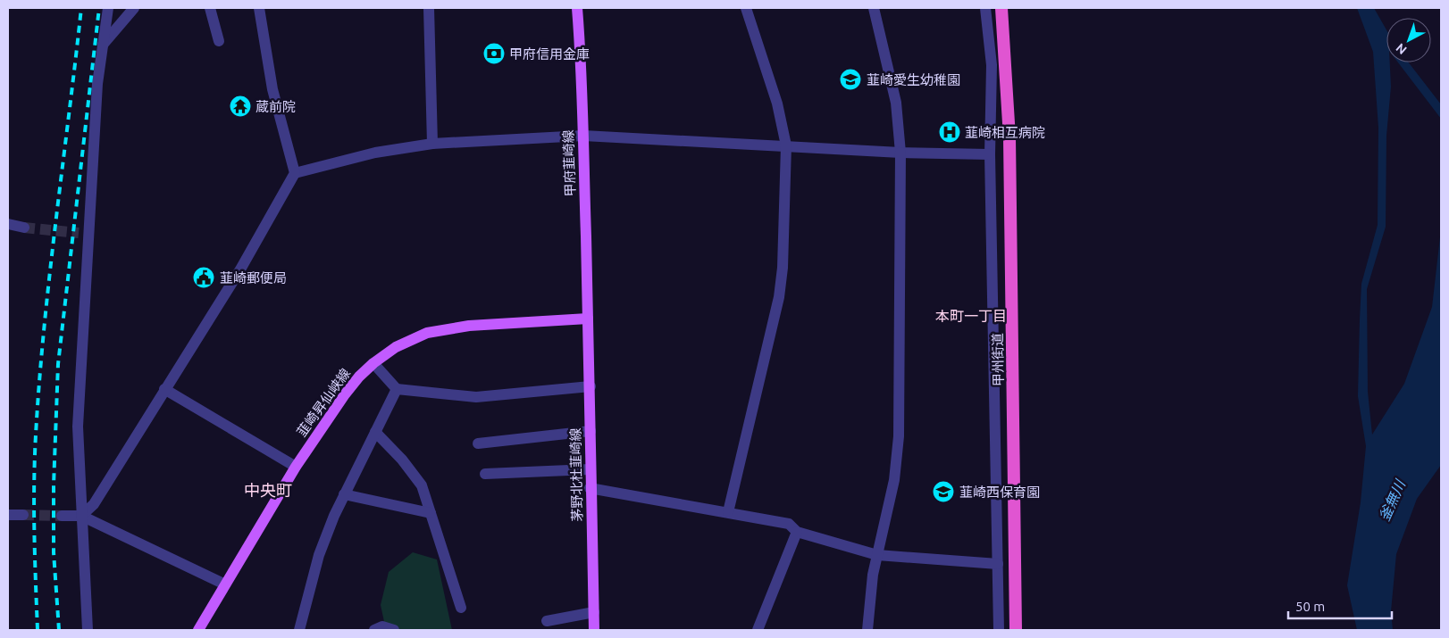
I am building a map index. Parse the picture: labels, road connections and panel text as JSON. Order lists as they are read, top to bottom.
{
  "streets": {
    "highway": ["甲州街道"],
    "main road": ["甲府韮崎線", "韮崎昇仙峡線", "茅野北杜韮崎線"]
  },
  "crossings": [
    ["甲府韮崎線", "韮崎昇仙峡線"],
    ["甲府韮崎線", "茅野北杜韮崎線"],
    ["韮崎昇仙峡線", "茅野北杜韮崎線"]
  ],
  "districts": ["本町一丁目", "中央町"],
  "water": ["釜無川"],
  "places": {
    "bank": ["甲府信用金庫"],
    "school or university": ["韮崎愛生幼稚園", "韮崎西保育園"],
    "temple": ["蔵前院"],
    "hospital": ["韮崎相互病院"],
    "public building": ["韮崎郵便局"]
  },
  "scale_bar": "50 m",
  "north": "bottom left"
}
